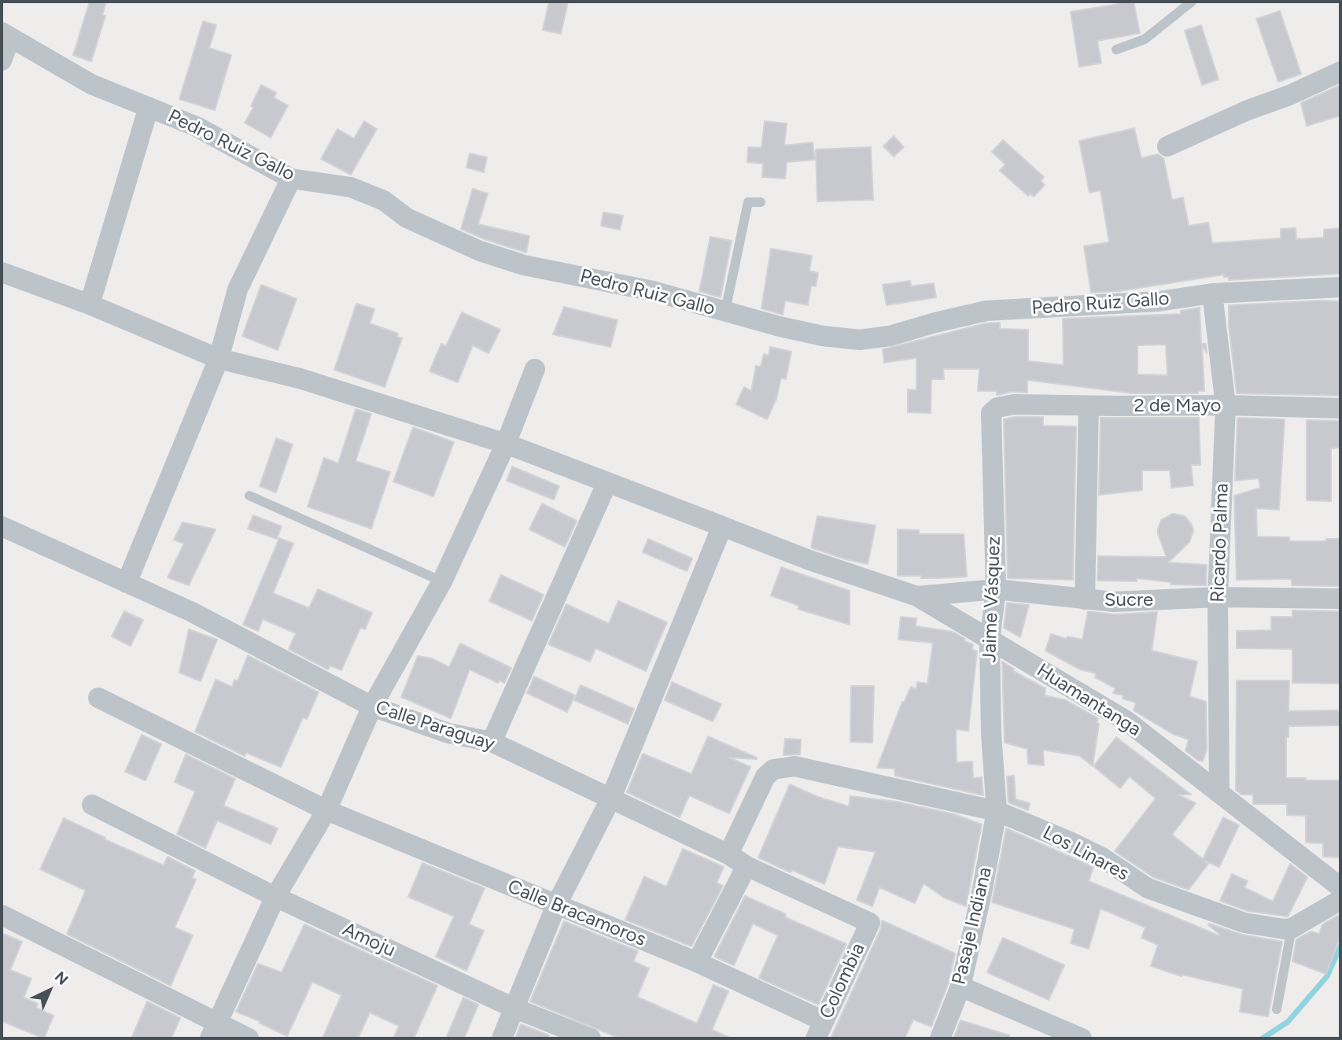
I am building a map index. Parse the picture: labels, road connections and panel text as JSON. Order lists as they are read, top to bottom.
{
  "streets": {
    "street": [
      "Pedro Ruiz Gallo",
      "2 de Mayo",
      "Ricardo Palma",
      "Jaime Vásquez",
      "Sucre",
      "Huamantanga",
      "Calle Paraguay",
      "Los Linares",
      "Calle Bracamoros",
      "Pasaje Indiana",
      "Amoju",
      "Colombia"
    ]
  },
  "crossings": [
    ["Pedro Ruiz Gallo", "Ricardo Palma"],
    ["2 de Mayo", "Ricardo Palma"],
    ["2 de Mayo", "Jaime Vásquez"],
    ["Ricardo Palma", "Sucre"],
    ["Ricardo Palma", "Huamantanga"],
    ["Jaime Vásquez", "Sucre"],
    ["Jaime Vásquez", "Huamantanga"],
    ["Jaime Vásquez", "Los Linares"],
    ["Jaime Vásquez", "Pasaje Indiana"],
    ["Sucre", "Huamantanga"],
    ["Calle Paraguay", "Los Linares"],
    ["Calle Paraguay", "Colombia"],
    ["Los Linares", "Pasaje Indiana"],
    ["Calle Bracamoros", "Colombia"]
  ],
  "north": "top right"
}
